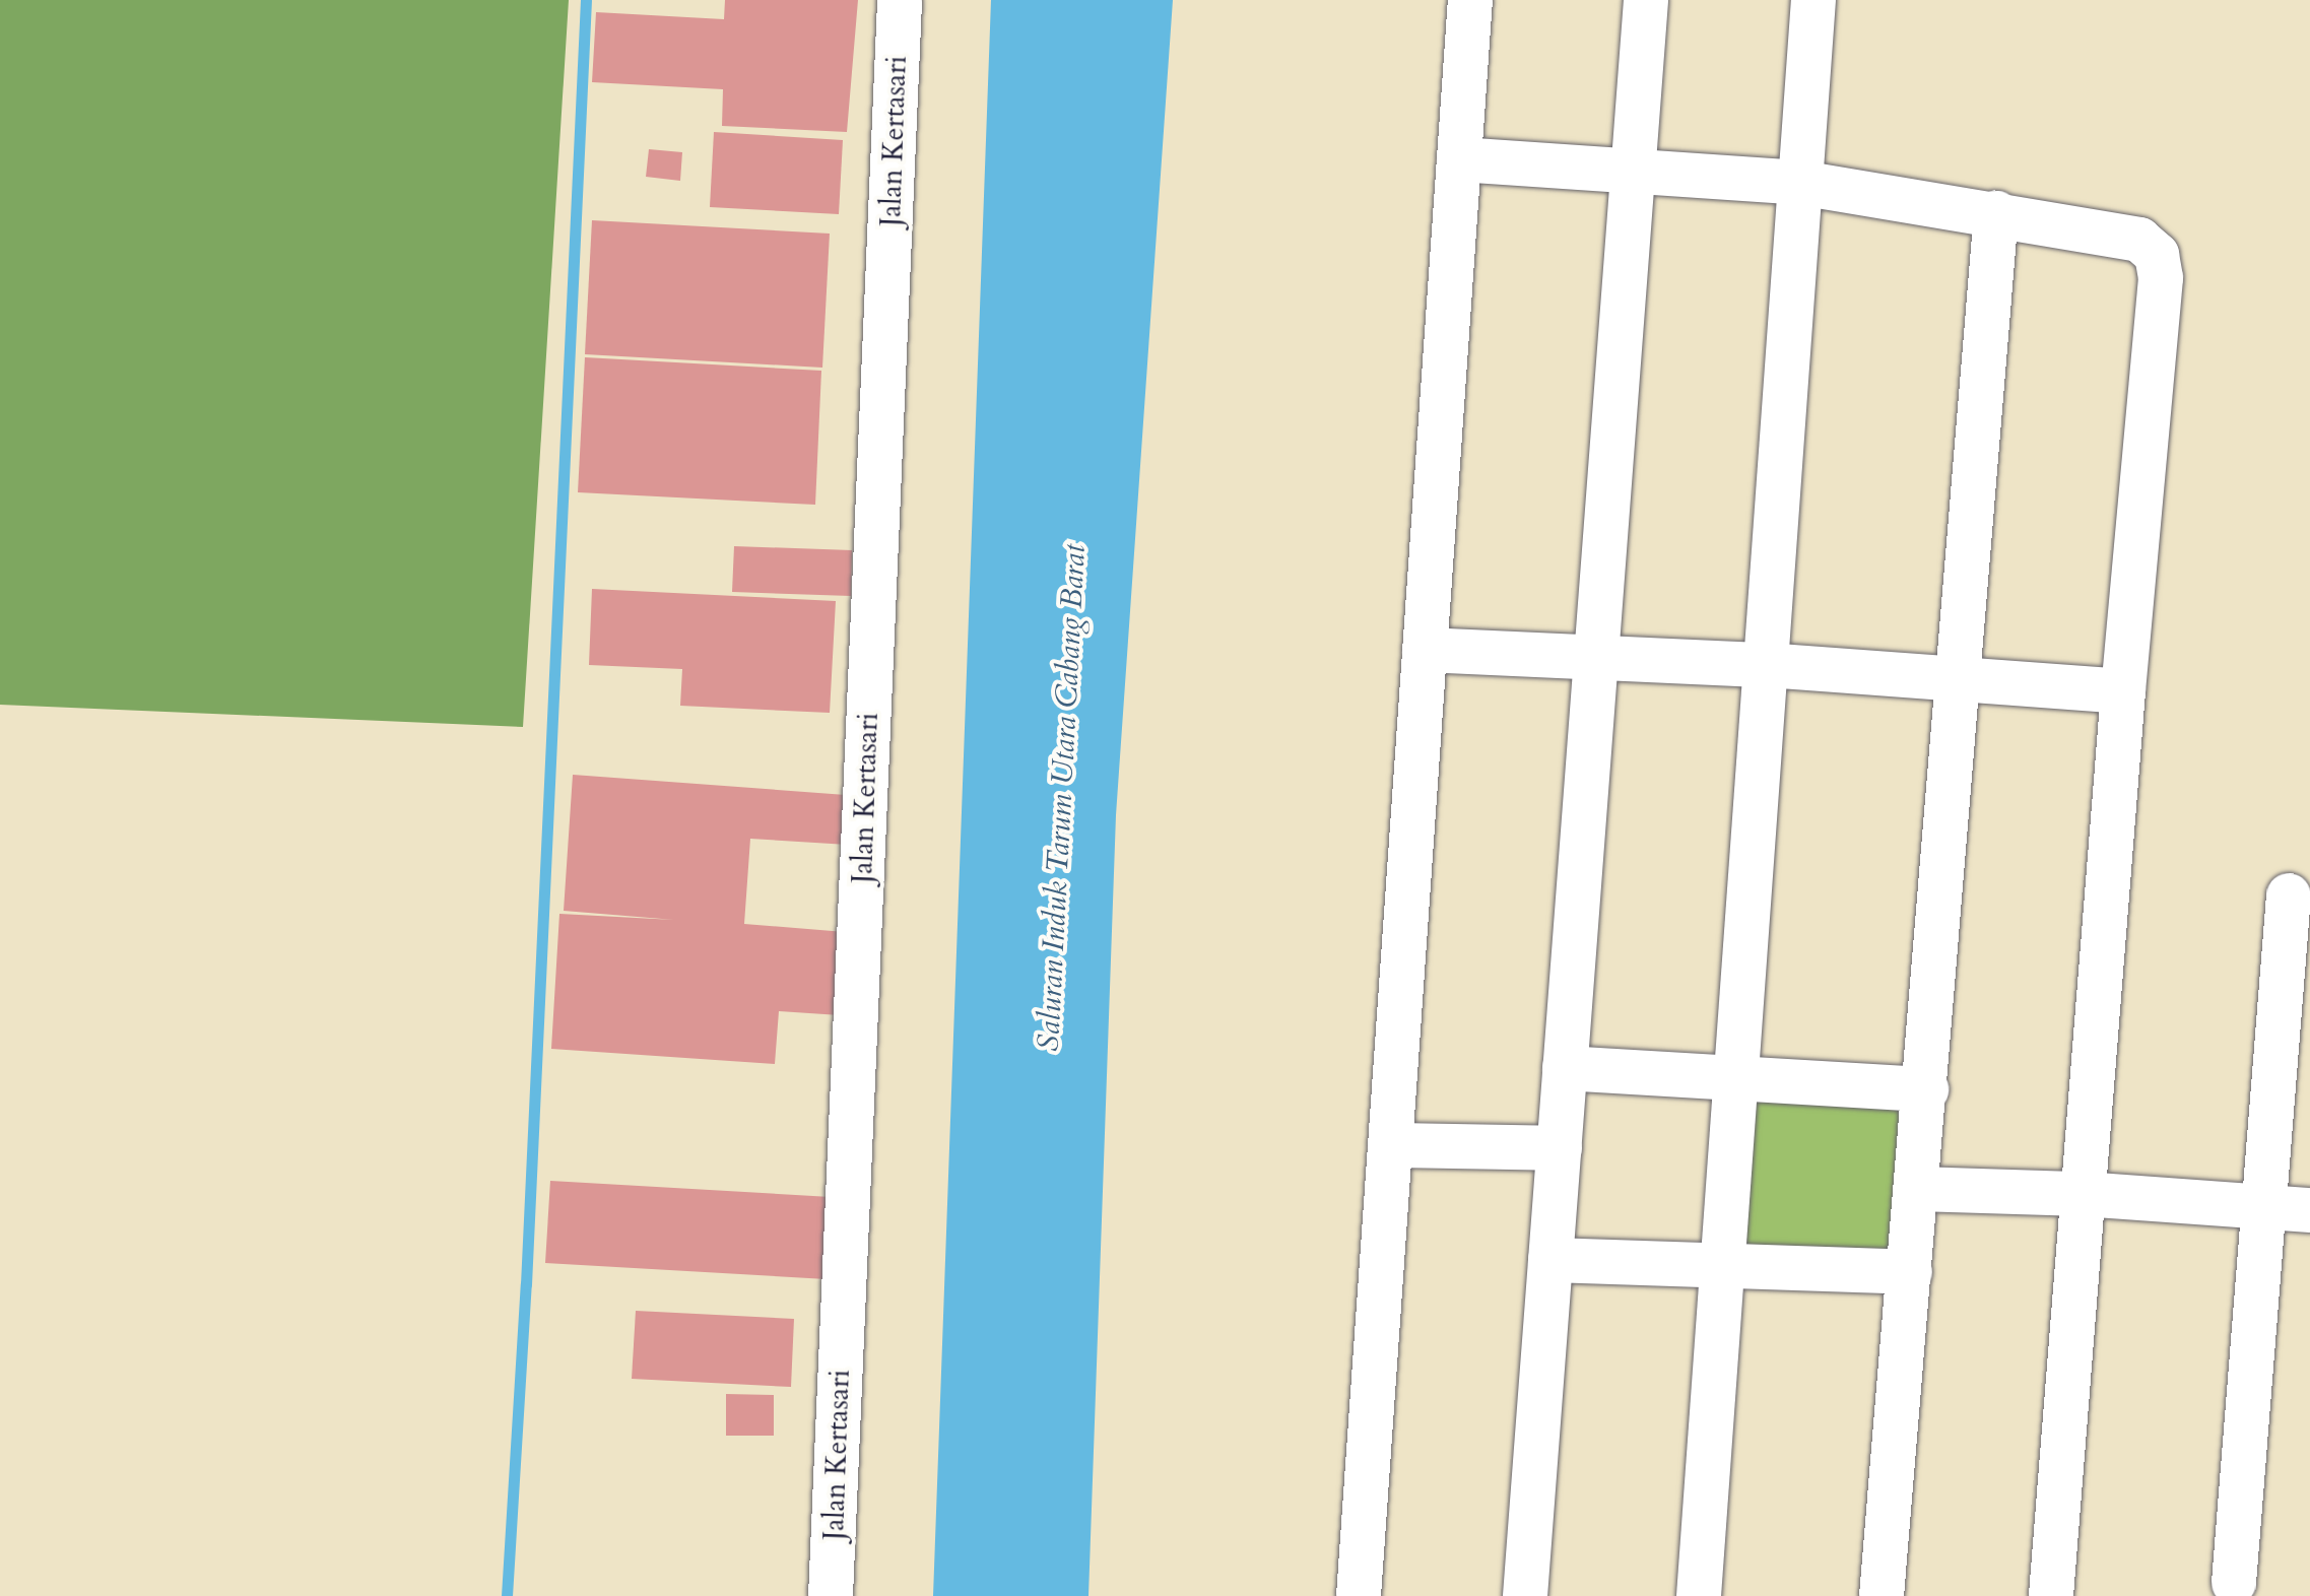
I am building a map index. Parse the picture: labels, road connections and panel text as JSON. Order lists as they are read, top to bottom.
{
  "streets": {
    "street": ["Jalan Kertasari"]
  },
  "water": ["Saluran Induk Tarum Utara Cabang Barat"]
}
